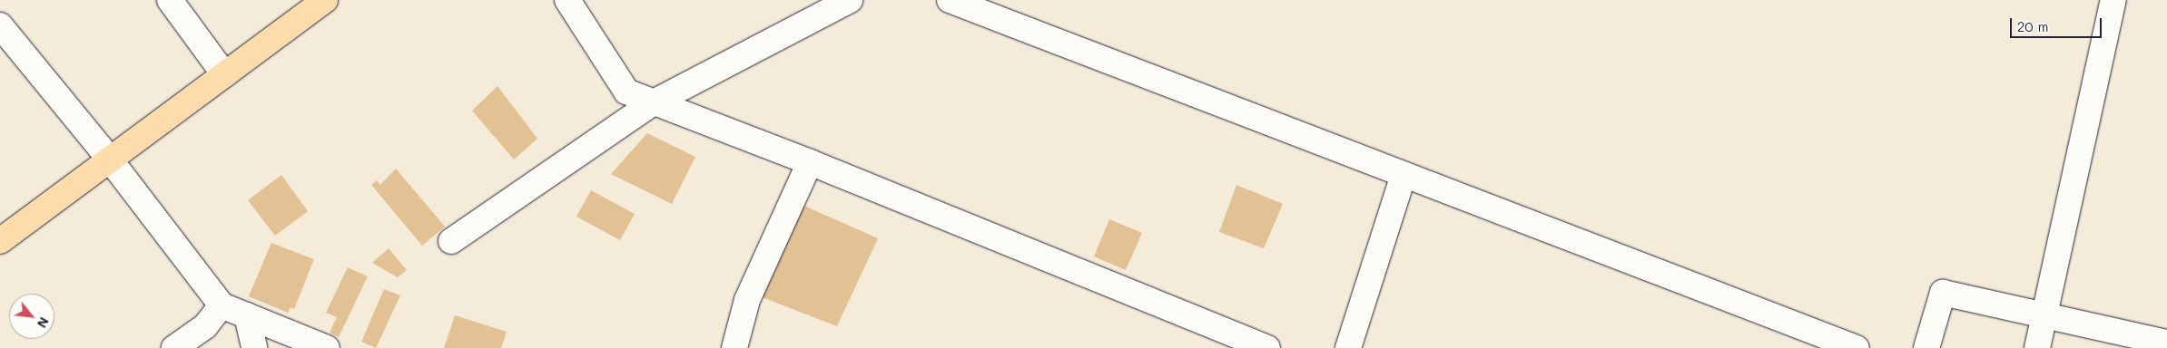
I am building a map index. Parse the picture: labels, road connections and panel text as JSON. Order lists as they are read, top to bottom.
{
  "scale_bar": "20 m",
  "north": "bottom right"
}
